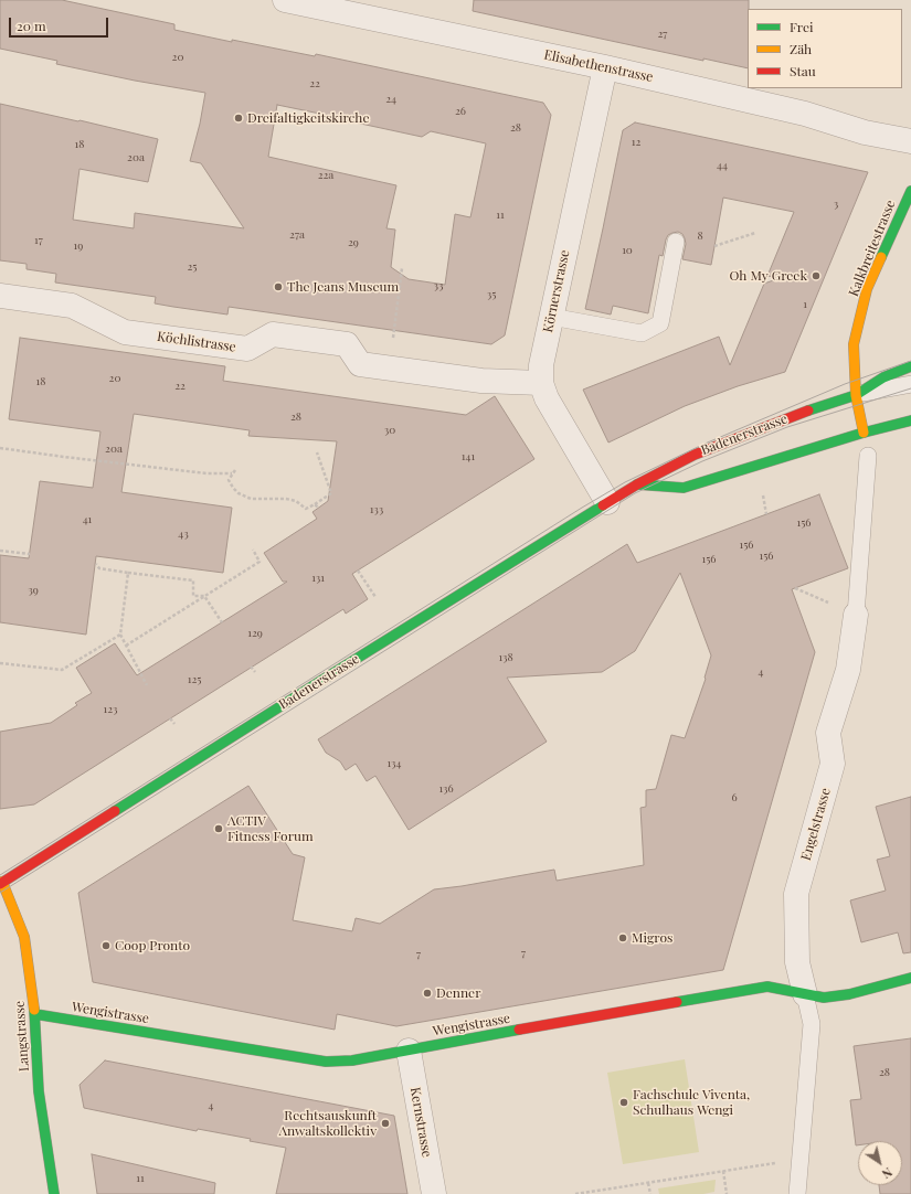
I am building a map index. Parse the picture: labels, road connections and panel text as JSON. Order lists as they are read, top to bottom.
{
  "streets": {
    "street": [
      "Elisabethenstrasse",
      "Kalkbreitestrasse",
      "Körnerstrasse",
      "Köchlistrasse",
      "Badenerstrasse",
      "Engelstrasse",
      "Wengistrasse",
      "Langstrasse",
      "Kernstrasse"
    ]
  },
  "crossings": [
    ["Elisabethenstrasse", "Körnerstrasse"],
    ["Kalkbreitestrasse", "Badenerstrasse"],
    ["Körnerstrasse", "Köchlistrasse"],
    ["Körnerstrasse", "Badenerstrasse"],
    ["Badenerstrasse", "Langstrasse"],
    ["Engelstrasse", "Wengistrasse"],
    ["Wengistrasse", "Langstrasse"],
    ["Wengistrasse", "Kernstrasse"]
  ],
  "places": [
    "Dreifaltigkeitskirche",
    "Oh My Greek",
    "The Jeans Museum",
    "ACTIV Fitness Forum",
    "Migros",
    "Coop Pronto",
    "Denner",
    "Fachschule Viventa, Schulhaus Wengi",
    "Rechtsauskunft Anwaltskollektiv"
  ],
  "house_numbers": [
    "27",
    "20",
    "22",
    "24",
    "26",
    "28",
    "12",
    "18",
    "20a",
    "44",
    "22a",
    "3",
    "11",
    "27a",
    "8",
    "17",
    "29",
    "19",
    "10",
    "25",
    "33",
    "35",
    "1",
    "20",
    "18",
    "22",
    "28",
    "30",
    "20a",
    "141",
    "133",
    "41",
    "156",
    "43",
    "156",
    "156",
    "156",
    "131",
    "39",
    "129",
    "138",
    "4",
    "125",
    "123",
    "134",
    "136",
    "6",
    "7",
    "7",
    "28",
    "4",
    "11"
  ],
  "legend": ["Frei", "Zäh", "Stau"],
  "scale_bar": "20 m",
  "north": "bottom right"
}
